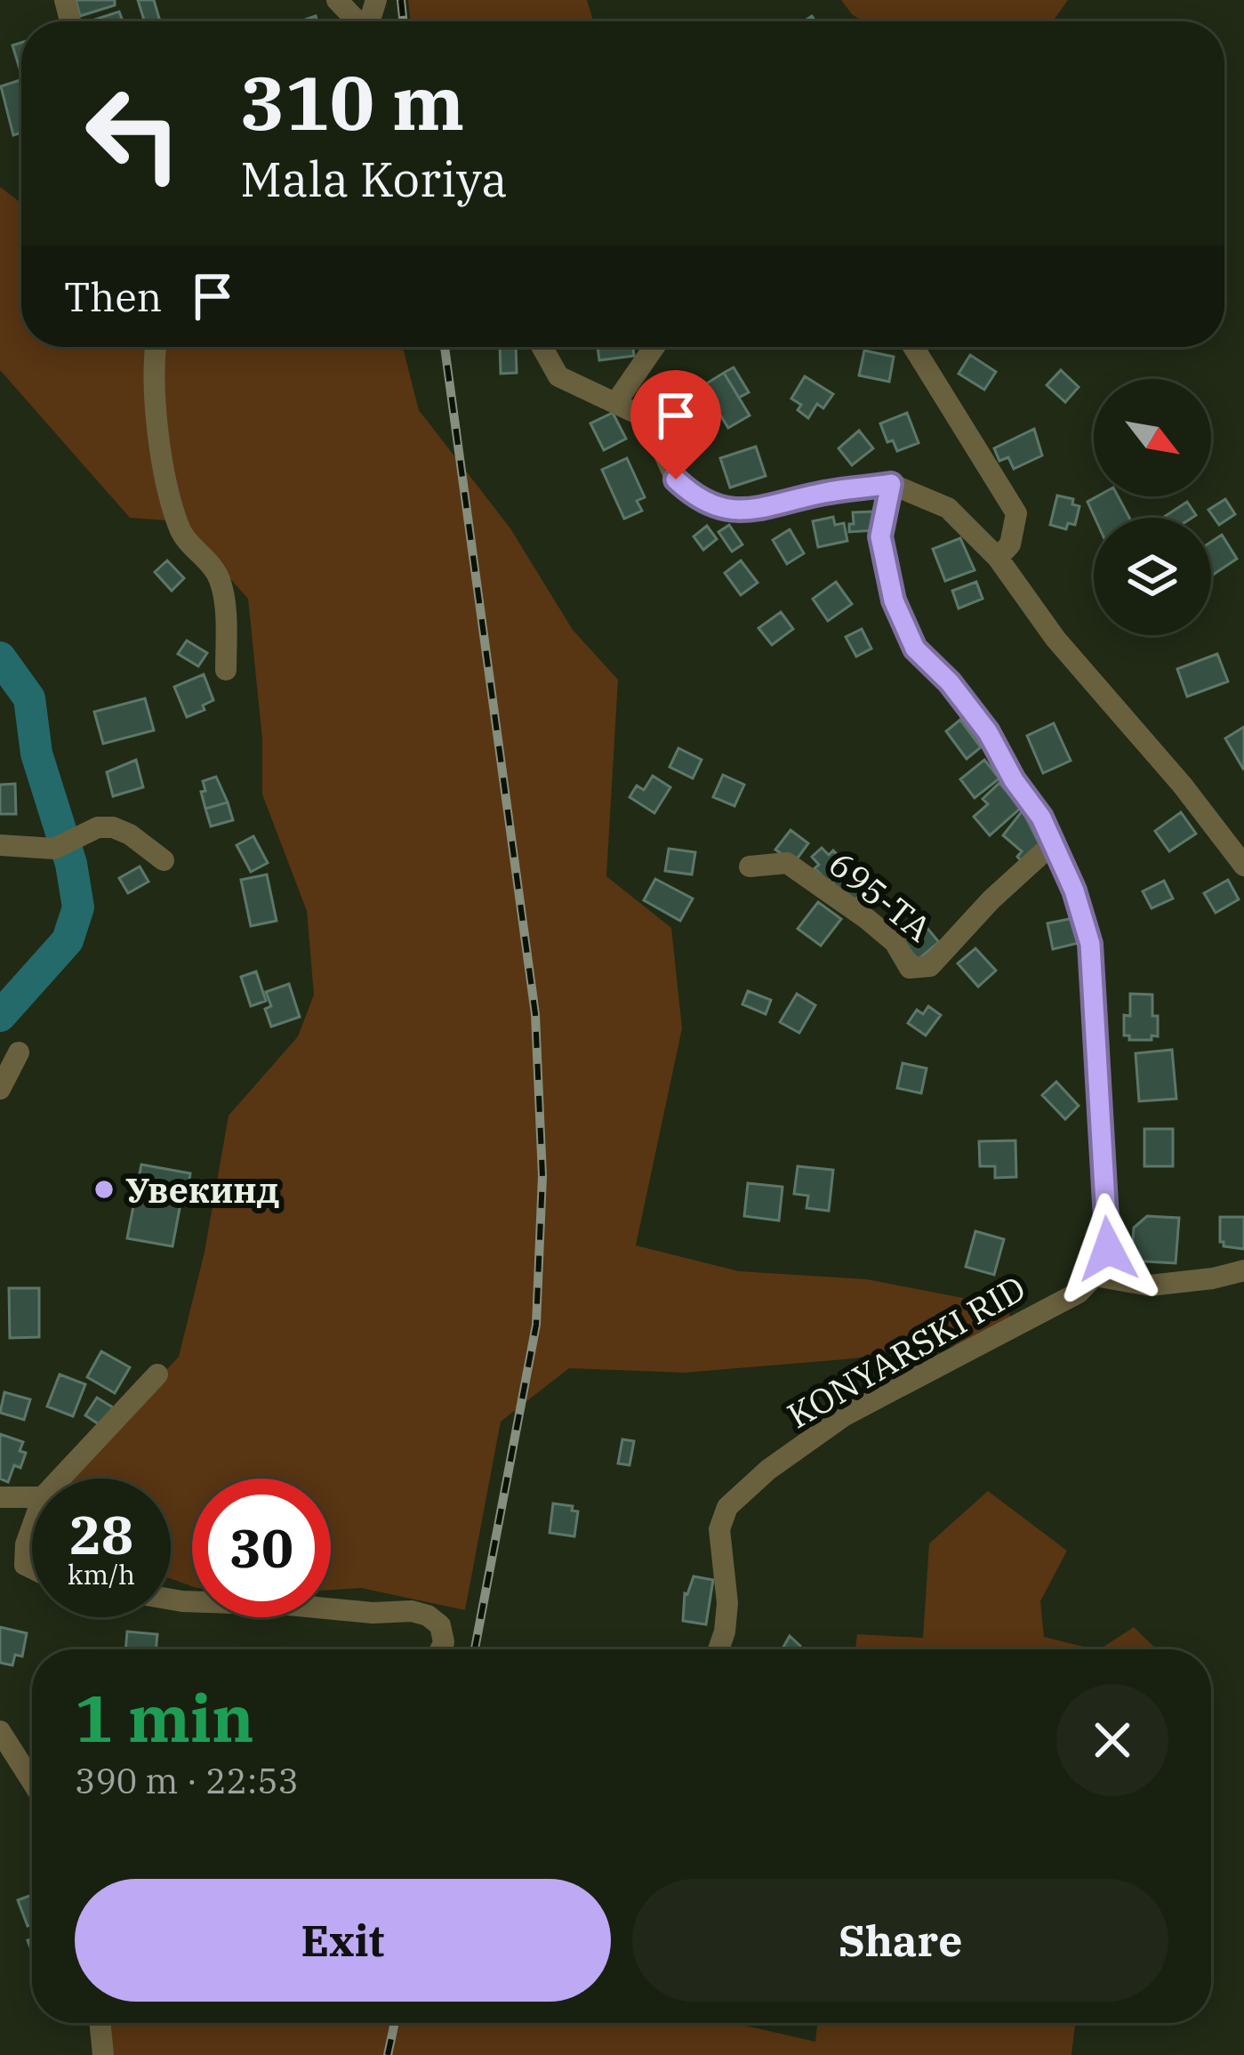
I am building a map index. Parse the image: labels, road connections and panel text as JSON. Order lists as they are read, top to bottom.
{
  "streets": {
    "street": ["695-ТА", "KONYARSKI RID"]
  },
  "places": ["Увекинд"],
  "north": "bottom right",
  "page": {
    "turn": ["310 m", "Mala Koriya"],
    "then": "Then",
    "speed": "28 km/h",
    "limit": "30",
    "heading": ["1 min", "390 m · 22:53"],
    "buttons": ["Exit", "Share"]
  }
}
